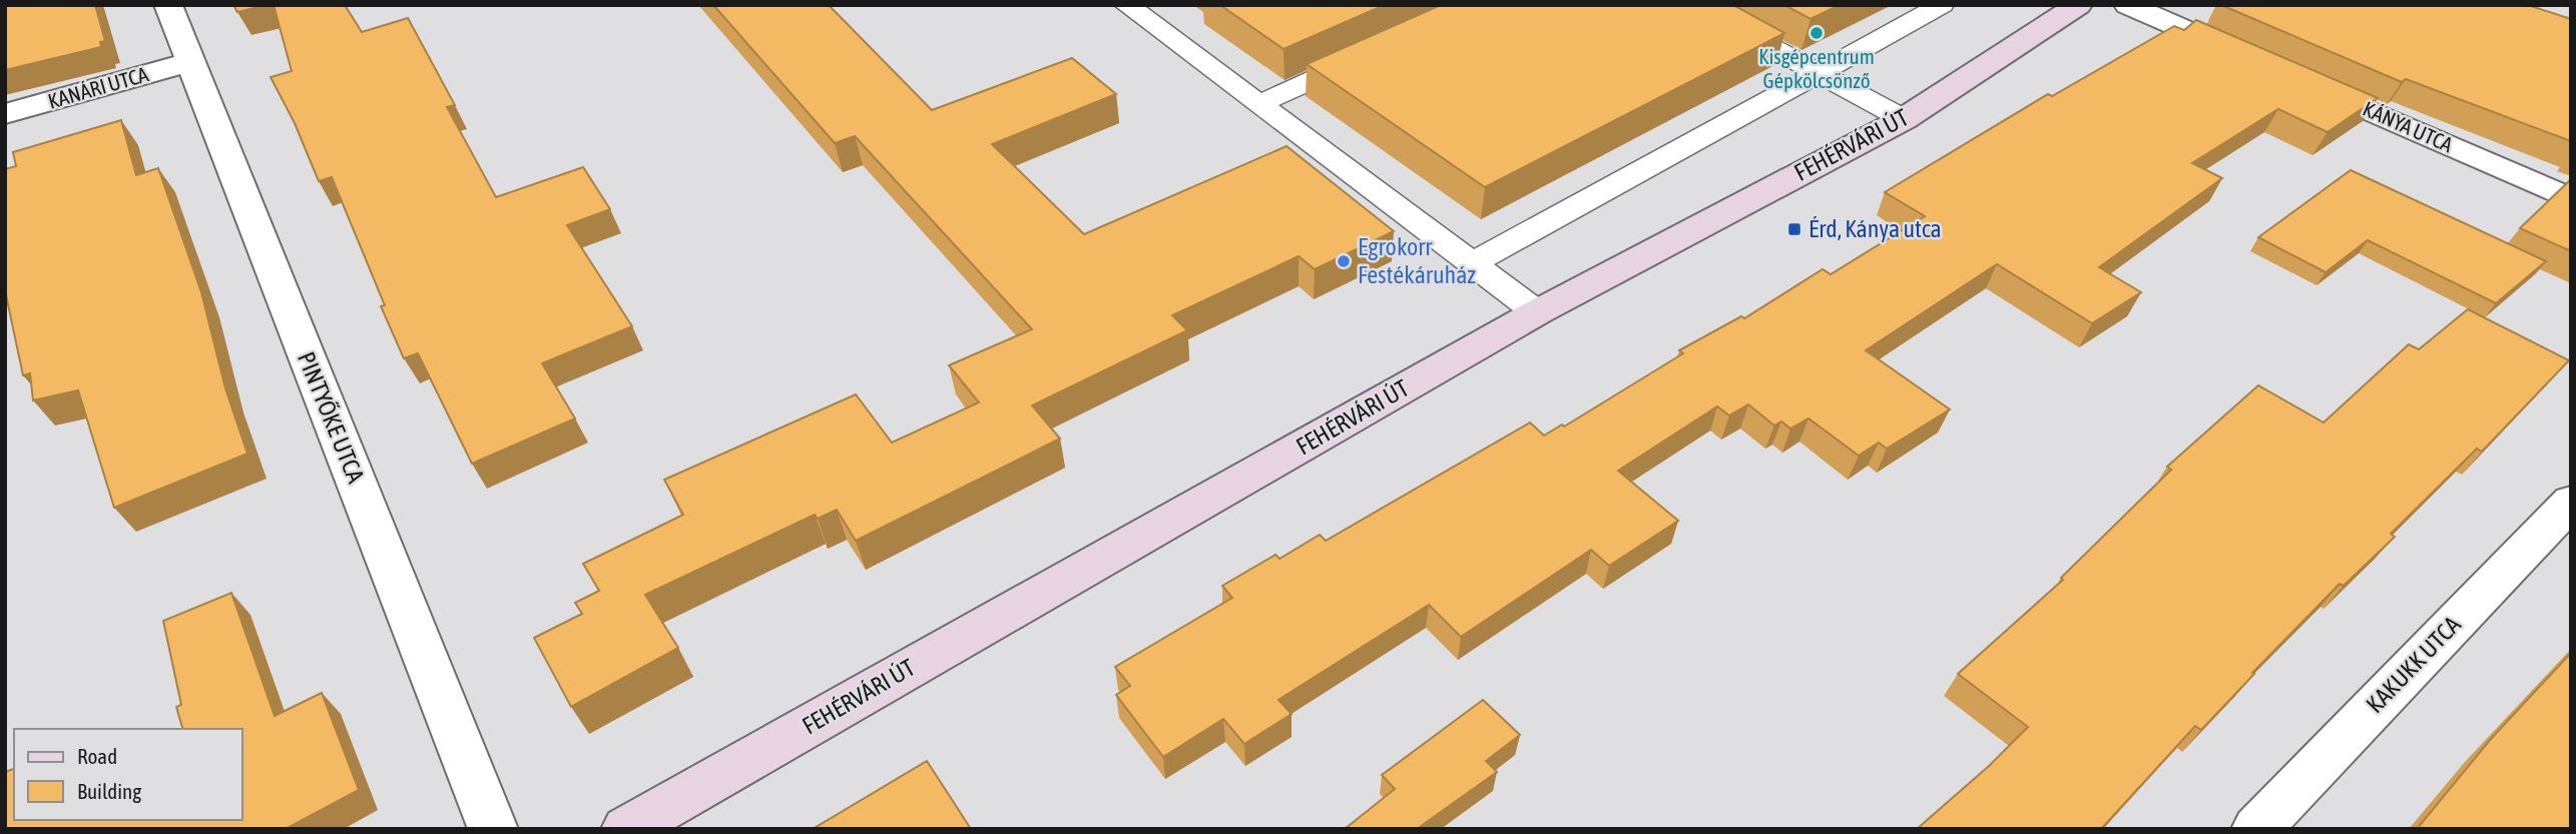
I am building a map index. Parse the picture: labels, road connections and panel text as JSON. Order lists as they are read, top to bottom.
{
  "streets": {
    "main road": ["FEHÉRVÁRI ÚT"],
    "street": [
      "KANÁRI UTCA",
      "KÁNYA UTCA",
      "PINTYŐKE UTCA",
      "KAKUKK UTCA"
    ]
  },
  "crossings": [
    ["KANÁRI UTCA", "PINTYŐKE UTCA"]
  ],
  "places": {
    "other": ["Kisgépcentrum Gépkölcsönző", "Egrokorr Festékáruház"],
    "transit": ["Érd, Kánya utca"]
  },
  "legend": ["Road", "Building"]
}
